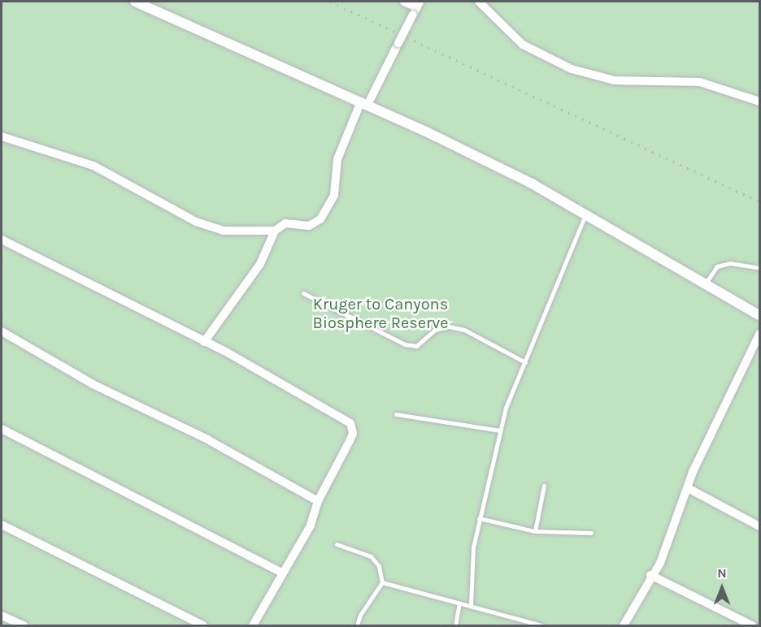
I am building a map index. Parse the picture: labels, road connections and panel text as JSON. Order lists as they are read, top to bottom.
{
  "parks": ["Kruger to Canyons Biosphere Reserve"],
  "north": "top"
}
